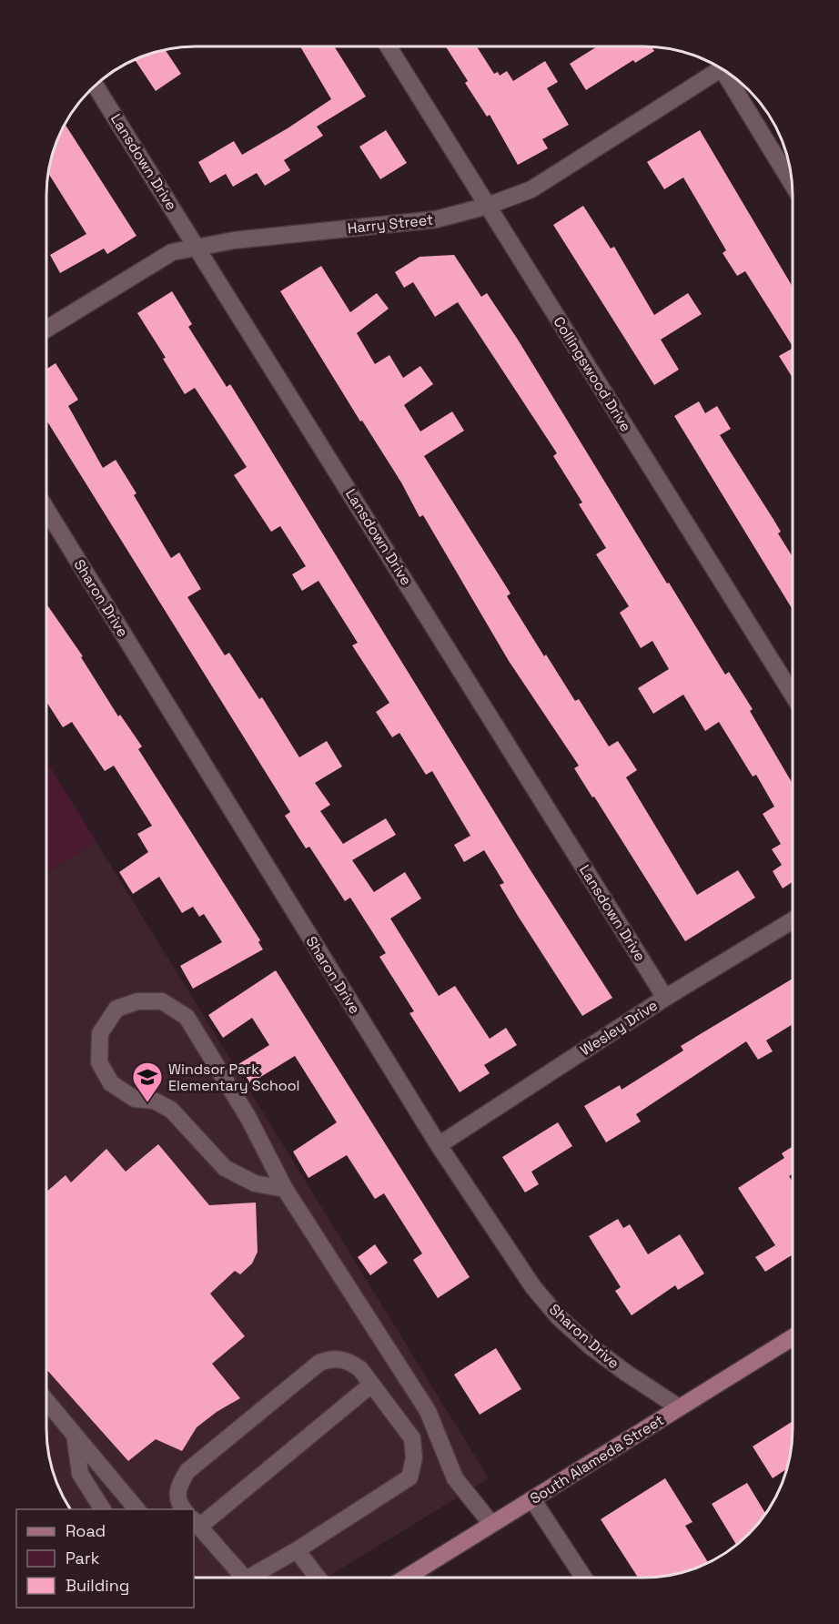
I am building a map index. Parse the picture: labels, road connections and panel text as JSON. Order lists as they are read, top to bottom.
{
  "streets": {
    "main road": ["South Alameda Street"],
    "street": [
      "Lansdown Drive",
      "Harry Street",
      "Collingswood Drive",
      "Sharon Drive",
      "Wesley Drive"
    ]
  },
  "crossings": [
    ["Lansdown Drive", "Harry Street"],
    ["Lansdown Drive", "Wesley Drive"],
    ["Harry Street", "Collingswood Drive"],
    ["Sharon Drive", "Wesley Drive"],
    ["Sharon Drive", "South Alameda Street"]
  ],
  "places": {
    "school or university": ["Windsor Park Elementary School"]
  },
  "legend": ["Road", "Park", "Building"]
}
